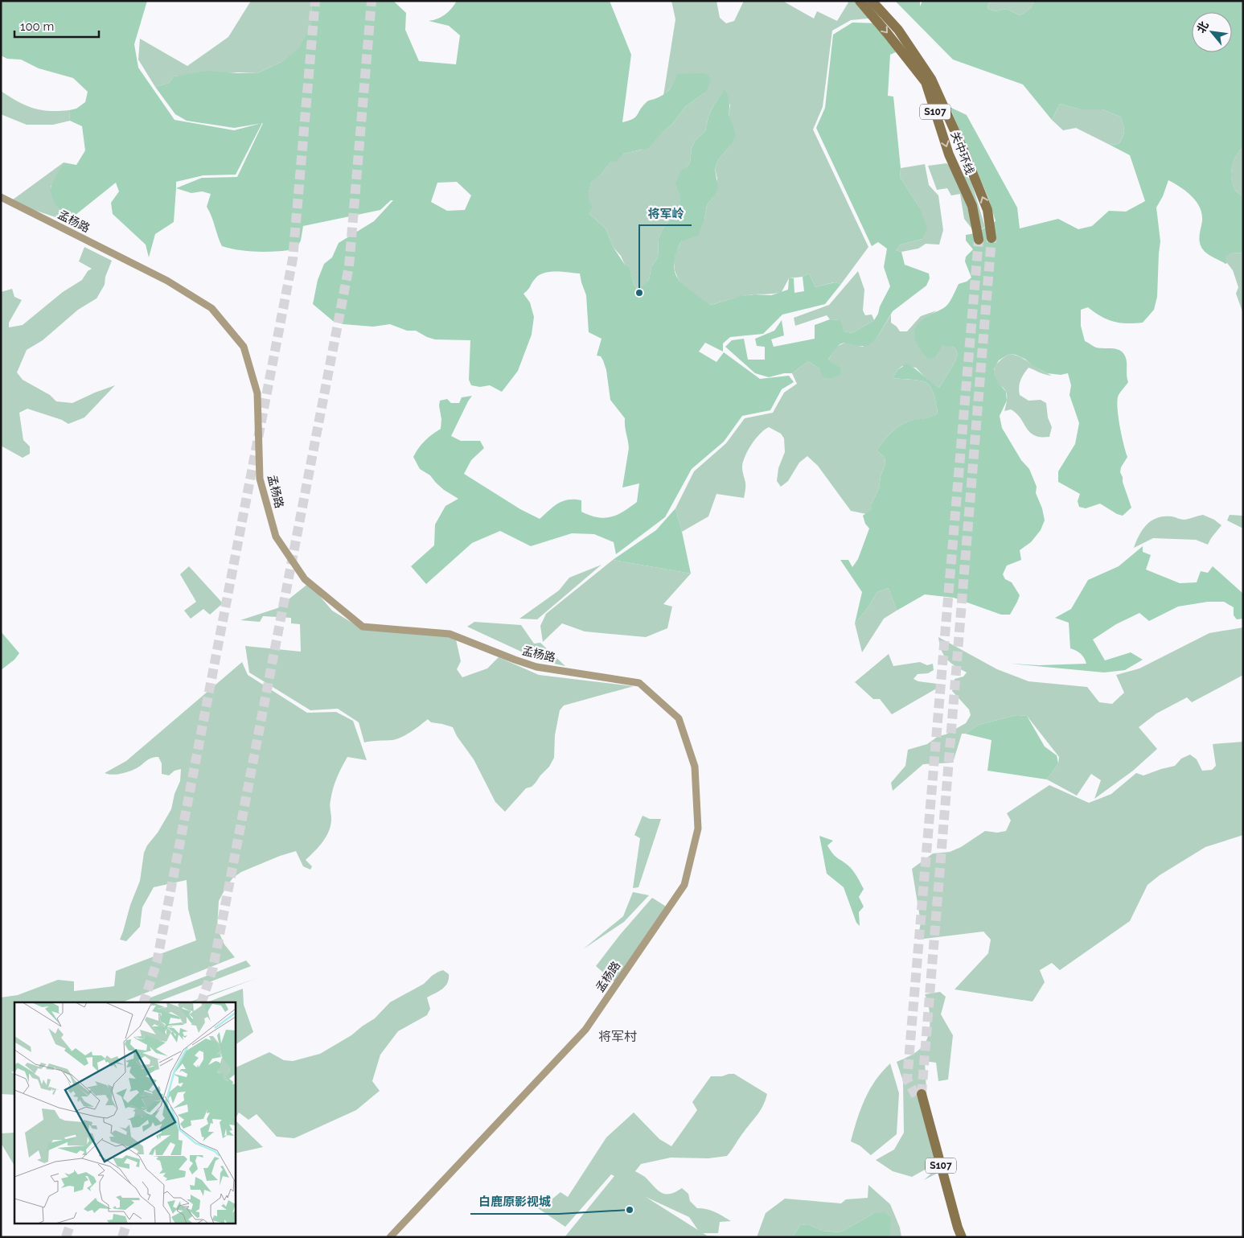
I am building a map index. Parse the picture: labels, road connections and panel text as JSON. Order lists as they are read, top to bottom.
{
  "streets": {
    "highway": ["S107", "关中环线"],
    "main road": ["孟杨路"]
  },
  "districts": ["将军村"],
  "places": ["将军岭", "白鹿原影视城"],
  "scale_bar": "100 m",
  "north": "top left"
}
